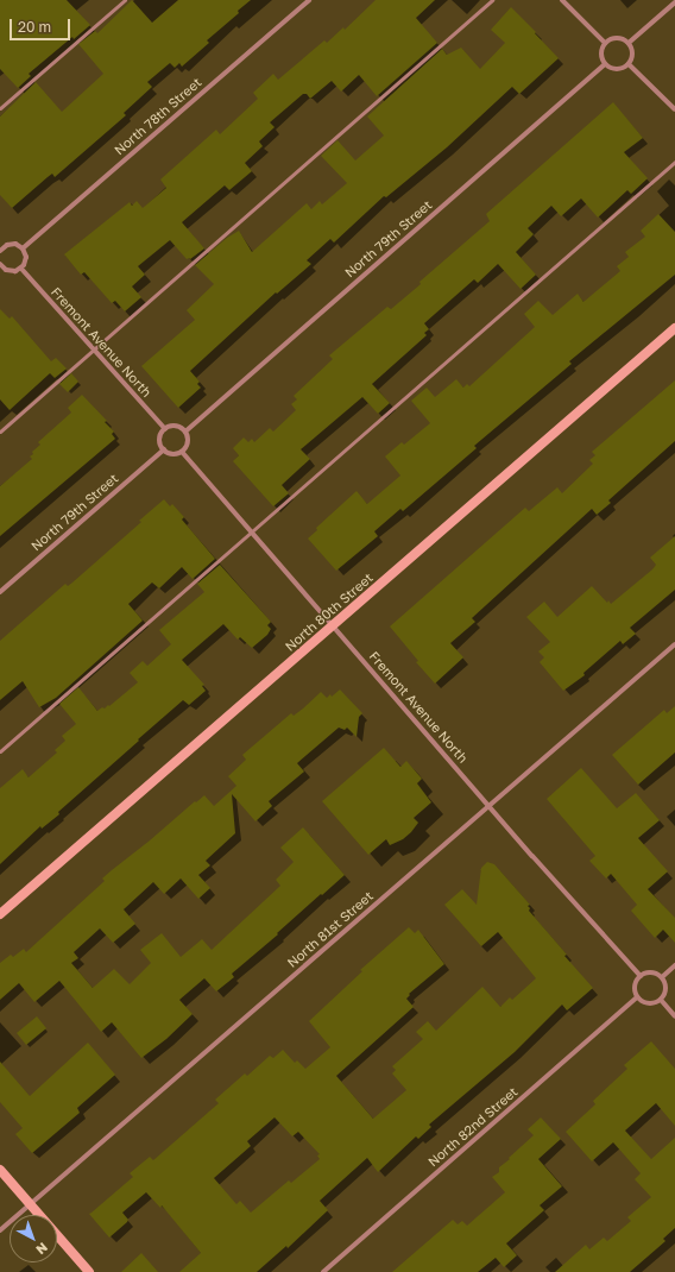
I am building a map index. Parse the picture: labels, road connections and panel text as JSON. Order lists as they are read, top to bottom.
{
  "streets": {
    "street": [
      "North 78th Street",
      "North 79th Street",
      "Fremont Avenue North",
      "North 80th Street",
      "North 81st Street",
      "North 82nd Street"
    ]
  },
  "crossings": [
    ["North 79th Street", "Fremont Avenue North"],
    ["Fremont Avenue North", "North 80th Street"],
    ["Fremont Avenue North", "North 81st Street"],
    ["Fremont Avenue North", "North 82nd Street"]
  ],
  "scale_bar": "20 m",
  "north": "bottom right"
}
